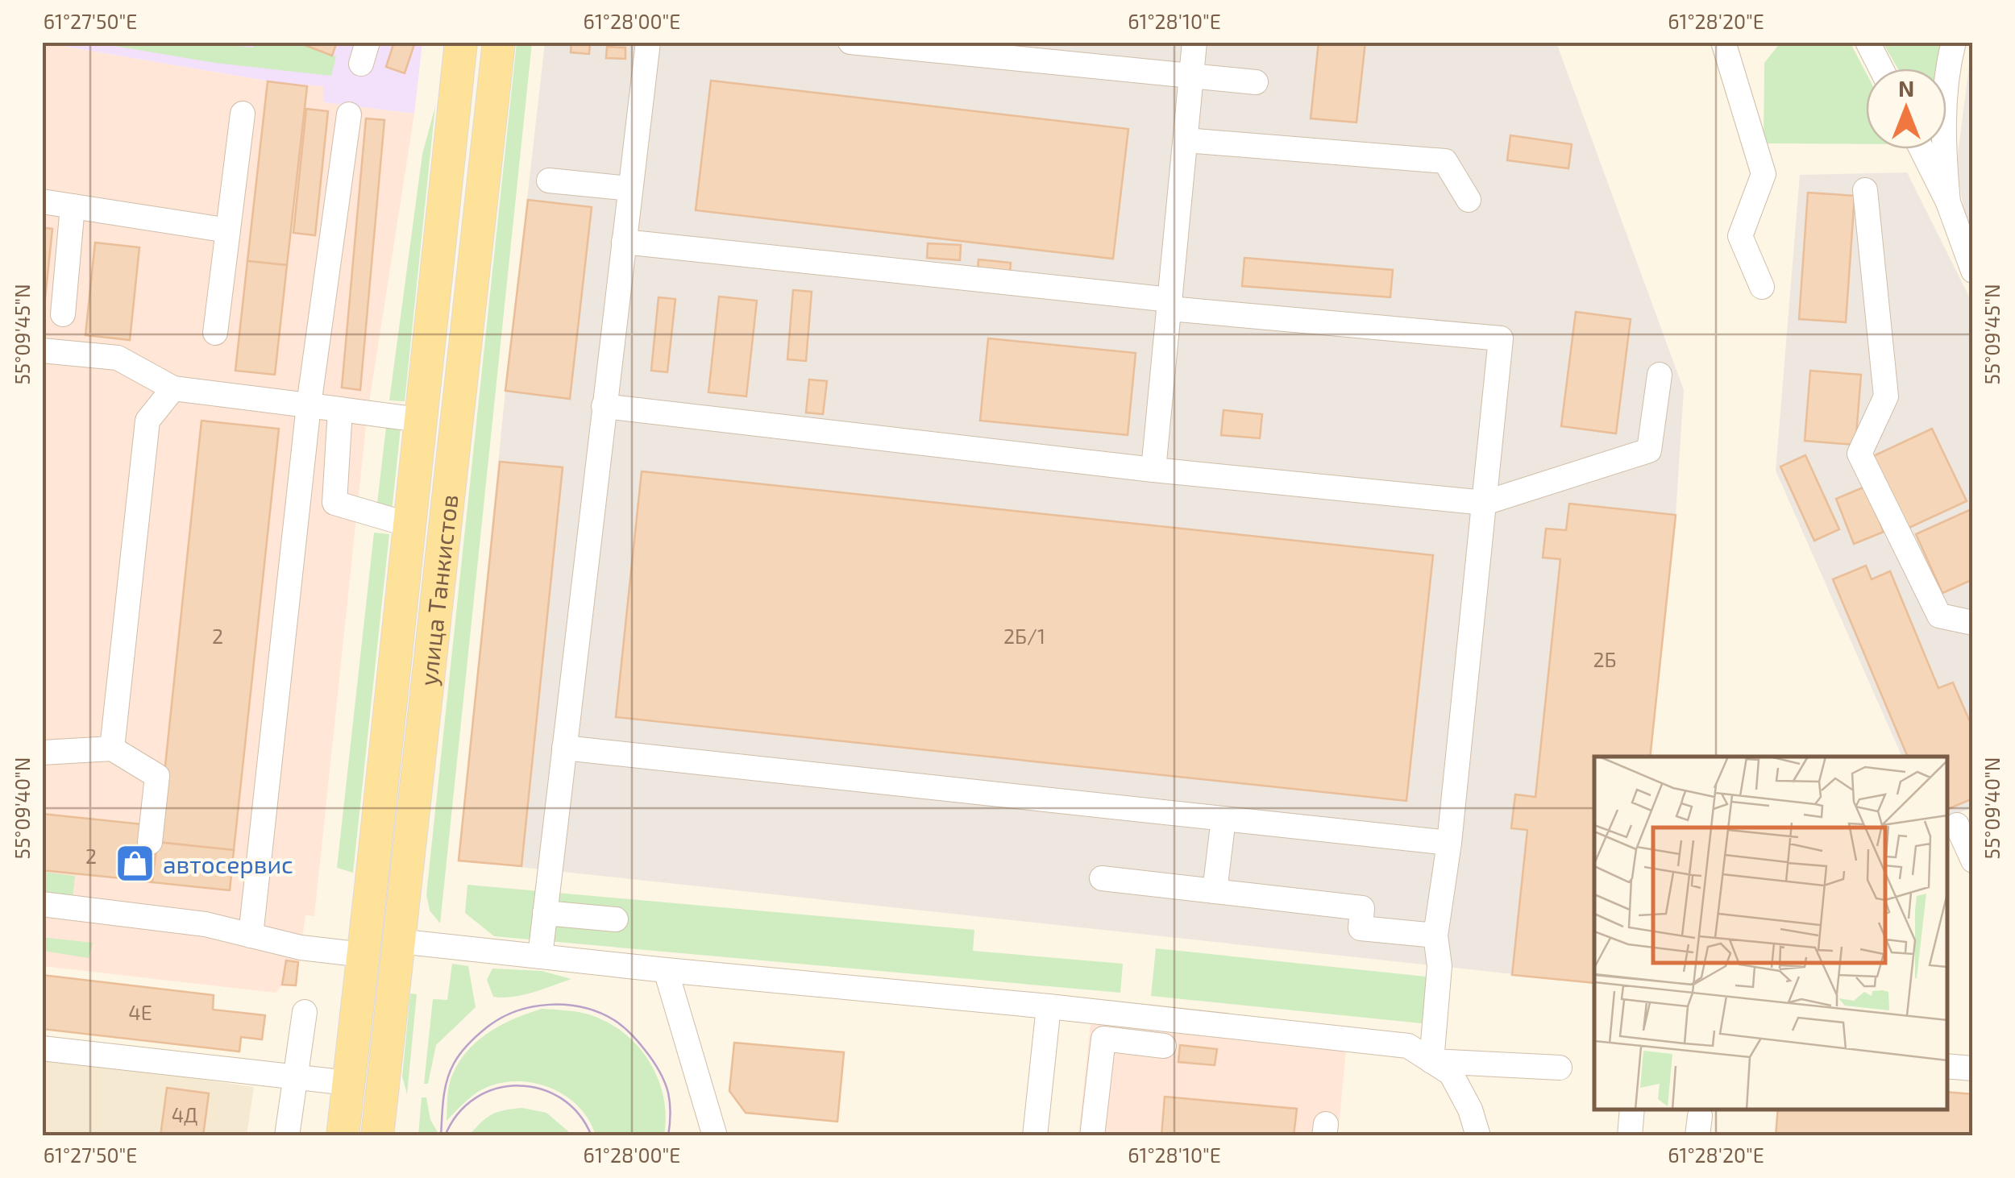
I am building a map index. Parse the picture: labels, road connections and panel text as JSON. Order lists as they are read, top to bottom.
{
  "streets": {
    "main road": ["улица Танкистов"]
  },
  "places": {
    "shop": ["автосервис"]
  },
  "house_numbers": [
    "2",
    "2Б/1",
    "2Б",
    "2",
    "4E",
    "4Д"
  ],
  "north": "top",
  "coordinates": [
    "61°27'50\"E",
    "61°28'00\"E",
    "61°28'10\"E",
    "61°28'20\"E",
    "55°09'45\"N",
    "55°09'40\"N"
  ]
}
